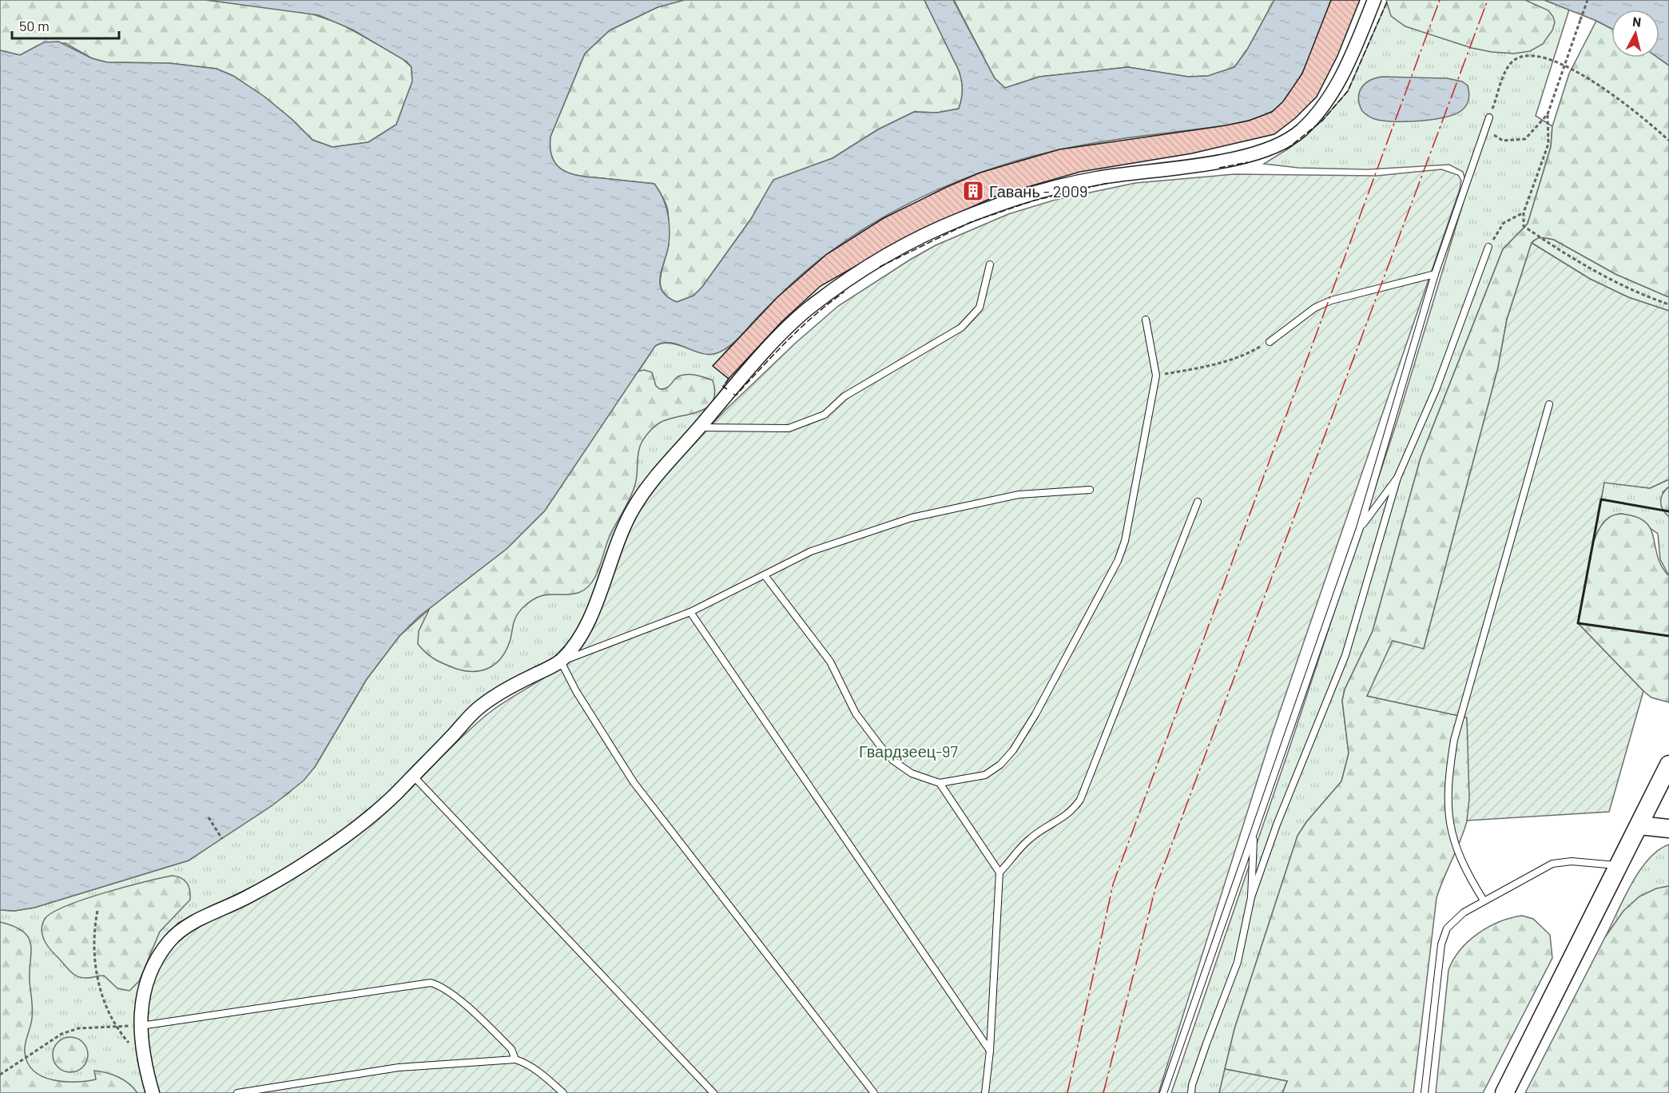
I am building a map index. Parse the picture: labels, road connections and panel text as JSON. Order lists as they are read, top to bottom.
{
  "parks": ["Гвардзеец-97"],
  "places": {
    "building": ["Гавань - 2009"]
  },
  "scale_bar": "50 m",
  "north": "top"
}
